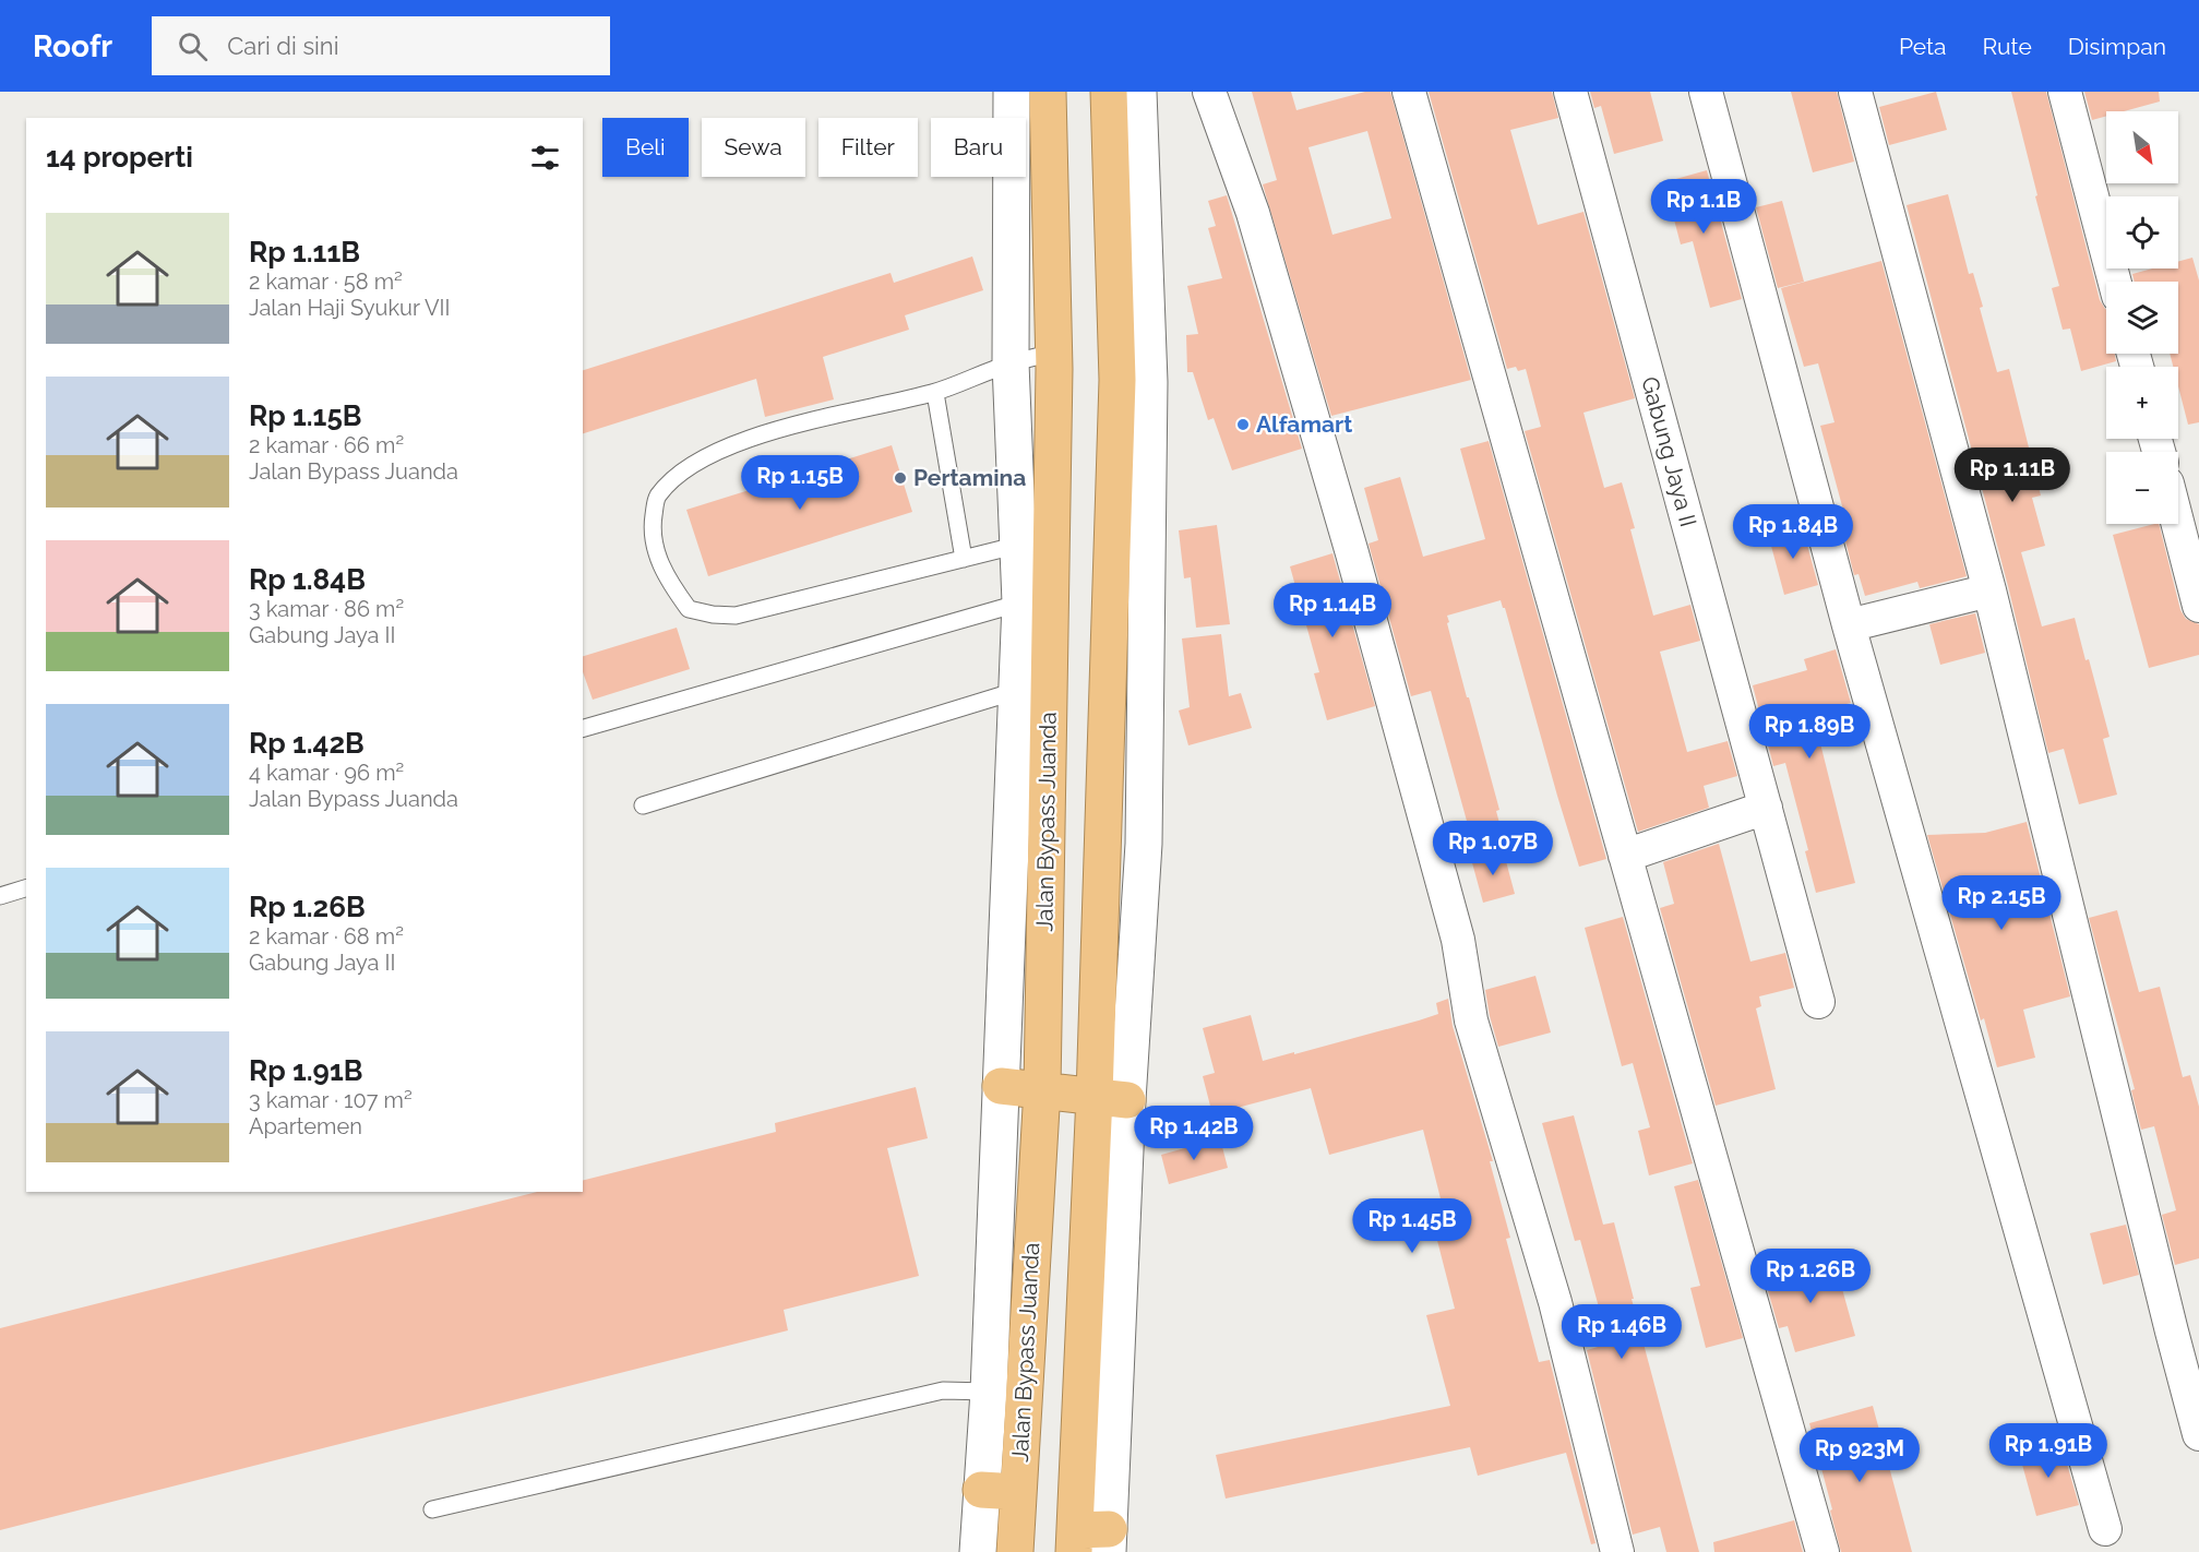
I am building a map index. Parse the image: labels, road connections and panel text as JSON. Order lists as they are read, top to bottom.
{
  "streets": {
    "highway": ["Jalan Bypass Juanda"],
    "street": ["Gabung Jaya II"]
  },
  "places": ["Alfamart", "Pertamina"],
  "north": "bottom right",
  "page": {
    "header": "Roofr",
    "search": "Cari di sini",
    "nav": ["Peta", "Rute", "Disimpan"],
    "map_buttons": ["+", "−"],
    "chip": [
      "Beli",
      "Sewa",
      "Filter",
      "Baru"
    ],
    "heading": "14 properti",
    "price": [
      "Rp 1.1B",
      "Rp 1.11B",
      "Rp 1.15B",
      "Rp 1.84B",
      "Rp 1.14B",
      "Rp 1.89B",
      "Rp 1.07B",
      "Rp 2.15B",
      "Rp 1.42B",
      "Rp 1.45B",
      "Rp 1.26B",
      "Rp 1.46B",
      "Rp 1.91B",
      "Rp 923M"
    ],
    "list": [
      {
        "name": "Rp 1.11B",
        "note": "2 kamar · 58 m² · Jalan Haji Syukur VII"
      },
      {
        "name": "Rp 1.15B",
        "note": "2 kamar · 66 m² · Jalan Bypass Juanda"
      },
      {
        "name": "Rp 1.84B",
        "note": "3 kamar · 86 m² · Gabung Jaya II"
      },
      {
        "name": "Rp 1.42B",
        "note": "4 kamar · 96 m² · Jalan Bypass Juanda"
      },
      {
        "name": "Rp 1.26B",
        "note": "2 kamar · 68 m² · Gabung Jaya II"
      },
      {
        "name": "Rp 1.91B",
        "note": "3 kamar · 107 m² · Apartemen"
      }
    ]
  }
}
